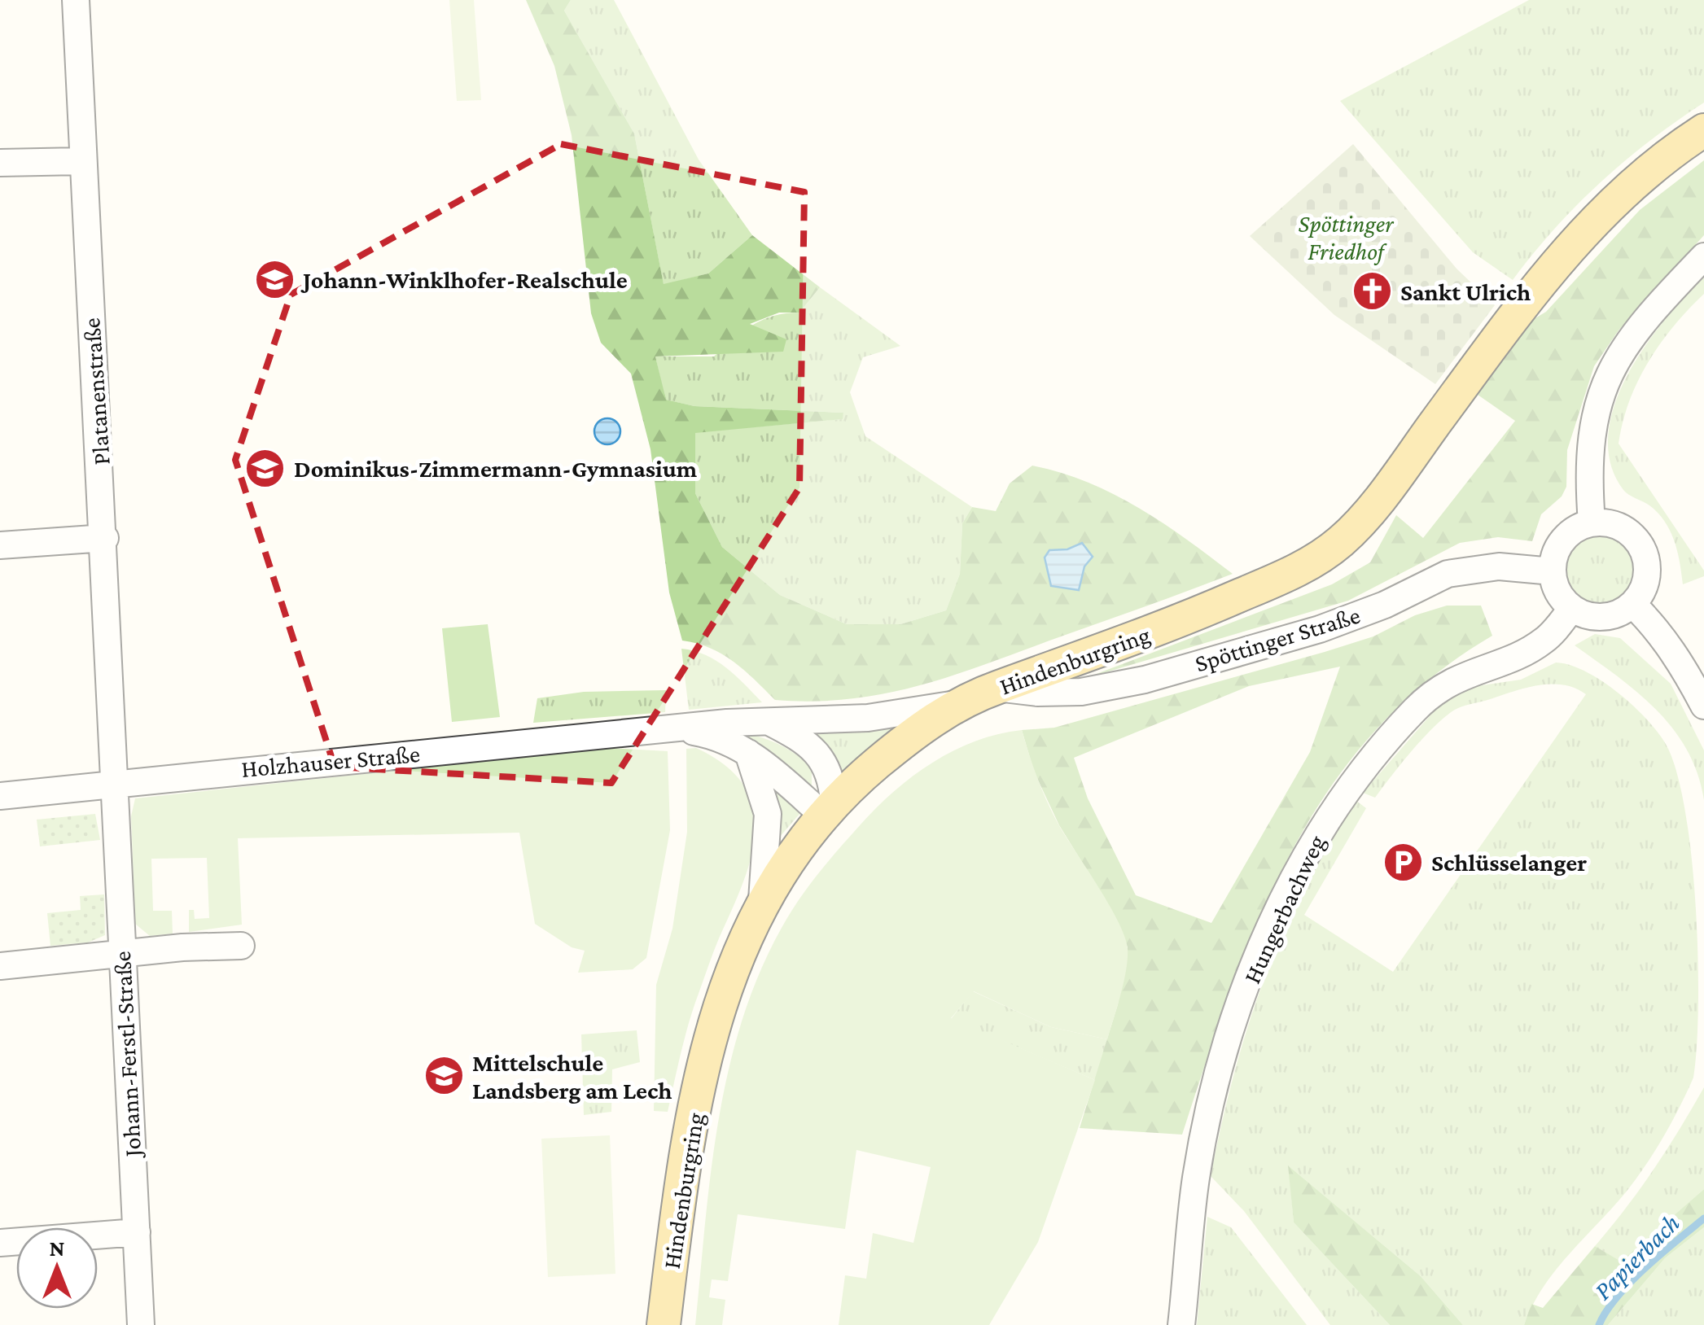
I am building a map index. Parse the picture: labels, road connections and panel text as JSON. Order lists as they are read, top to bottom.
{
  "streets": {
    "main road": ["Hindenburgring"],
    "street": [
      "Platanenstraße",
      "Spöttinger Straße",
      "Holzhauser Straße",
      "Hungerbachweg",
      "Johann-Ferstl-Straße"
    ]
  },
  "crossings": [
    ["Platanenstraße", "Holzhauser Straße"],
    ["Platanenstraße", "Johann-Ferstl-Straße"],
    ["Spöttinger Straße", "Hindenburgring"],
    ["Spöttinger Straße", "Hungerbachweg"],
    ["Hindenburgring", "Holzhauser Straße"],
    ["Holzhauser Straße", "Johann-Ferstl-Straße"]
  ],
  "water": ["Papierbach"],
  "parks": ["Spöttinger Friedhof"],
  "places": {
    "school or university": ["Johann-Winklhofer-Realschule", "Dominikus-Zimmermann-Gymnasium", "Mittelschule Landsberg am Lech"],
    "church": ["Sankt Ulrich"],
    "parking": ["Schlüsselanger"]
  },
  "north": "top"
}
